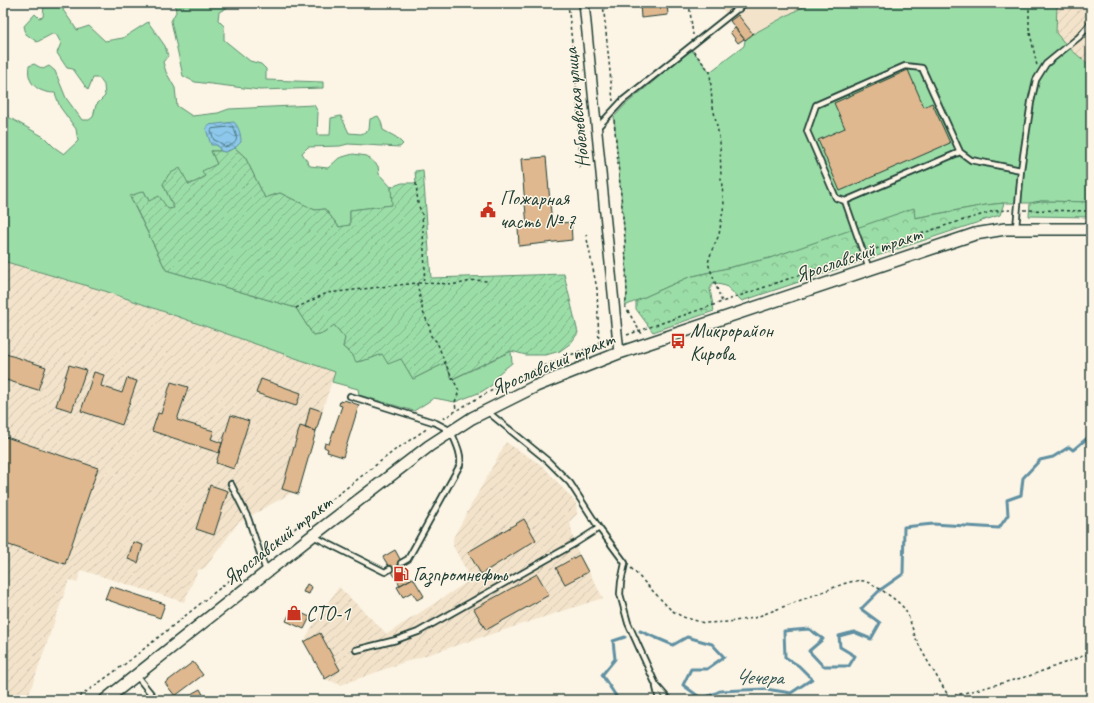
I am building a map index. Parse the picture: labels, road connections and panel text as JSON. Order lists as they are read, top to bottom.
{
  "streets": {
    "street": ["Нобелевская улица", "Ярославский тракт"]
  },
  "crossings": [
    ["Нобелевская улица", "Ярославский тракт"]
  ],
  "water": ["Чечера"],
  "places": {
    "public building": ["Пожарная часть № 7"],
    "bus stop": ["Микрорайон Кирова"],
    "fuel station": ["Газпромнефть"],
    "shop": ["СТО-1"]
  }
}
